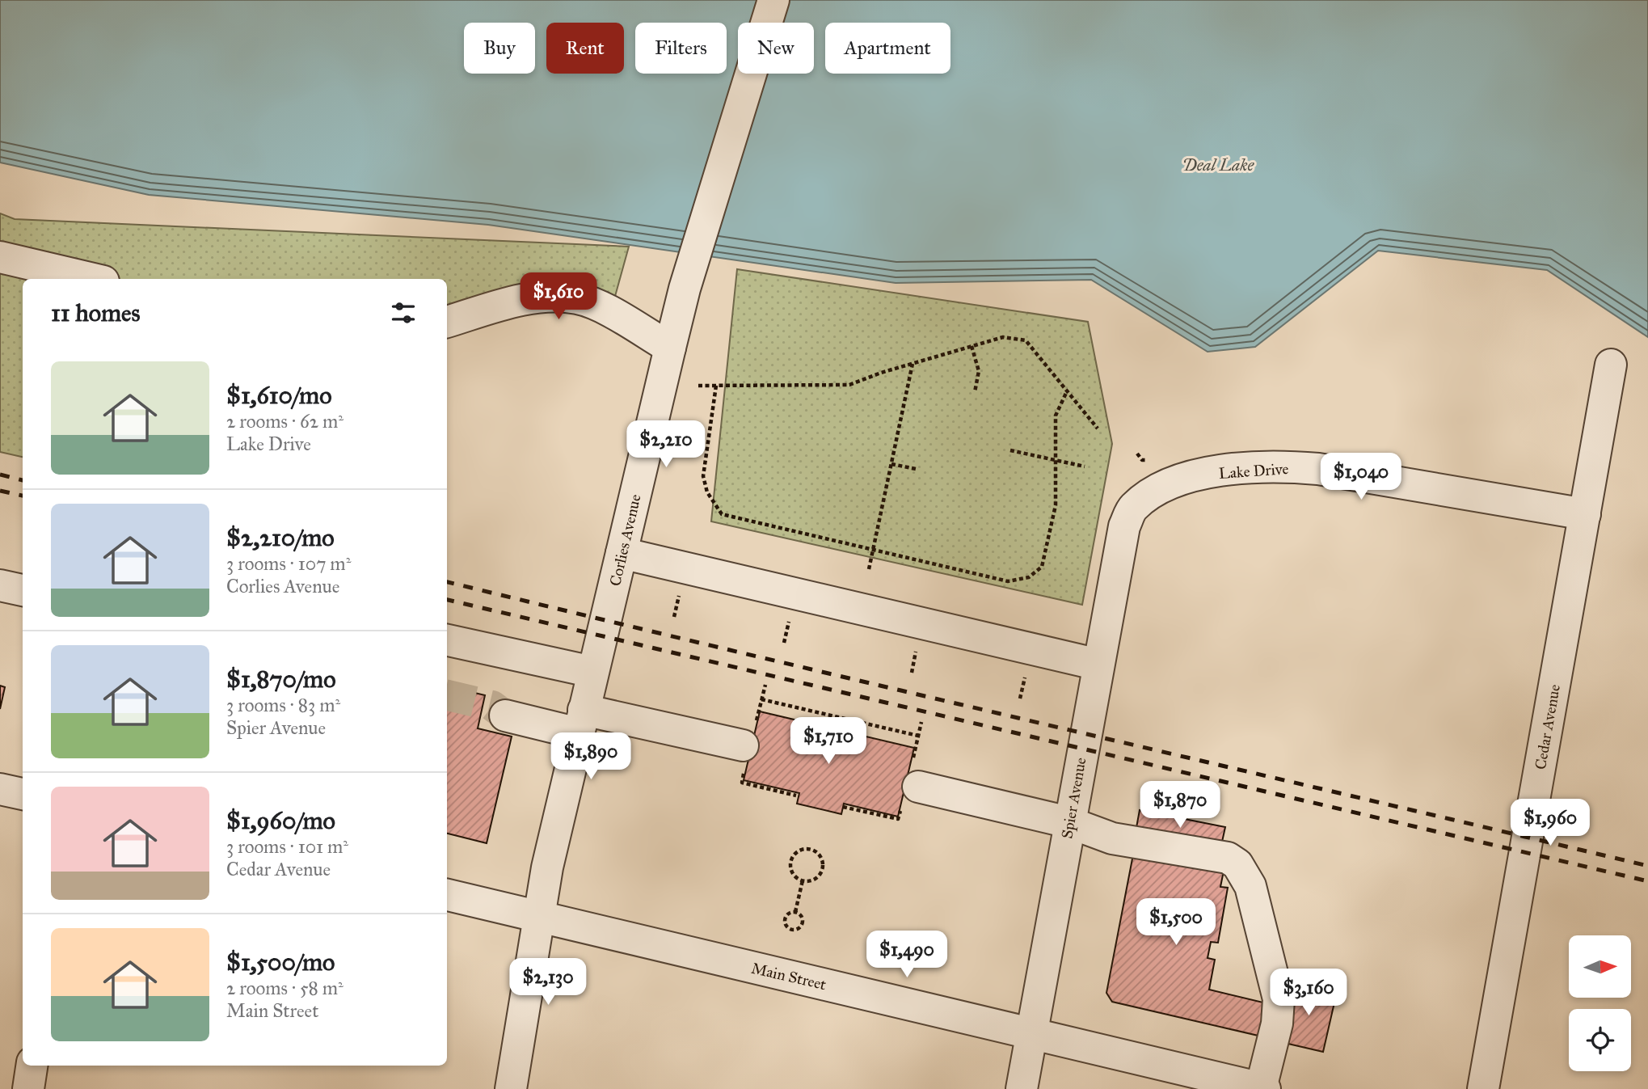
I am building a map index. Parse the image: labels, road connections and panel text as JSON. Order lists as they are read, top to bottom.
{
  "streets": {
    "street": [
      "Lake Drive",
      "Corlies Avenue",
      "Cedar Avenue",
      "Spier Avenue",
      "Main Street"
    ]
  },
  "crossings": [
    ["Lake Drive", "Cedar Avenue"],
    ["Lake Drive", "Spier Avenue"],
    ["Corlies Avenue", "Main Street"],
    ["Spier Avenue", "Main Street"]
  ],
  "water": ["Deal Lake"],
  "north": "right",
  "page": {
    "chip": [
      "Buy",
      "Rent",
      "Filters",
      "New",
      "Apartment"
    ],
    "price": [
      "$1,610",
      "$2,210",
      "$1,040",
      "$1,710",
      "$1,890",
      "$1,870",
      "$1,960",
      "$1,500",
      "$1,490",
      "$2,130",
      "$3,160"
    ],
    "heading": "11 homes",
    "list": [
      {
        "name": "$1,610/mo",
        "note": "2 rooms · 62 m² · Lake Drive"
      },
      {
        "name": "$2,210/mo",
        "note": "3 rooms · 107 m² · Corlies Avenue"
      },
      {
        "name": "$1,870/mo",
        "note": "3 rooms · 83 m² · Spier Avenue"
      },
      {
        "name": "$1,960/mo",
        "note": "3 rooms · 101 m² · Cedar Avenue"
      },
      {
        "name": "$1,500/mo",
        "note": "2 rooms · 58 m² · Main Street"
      }
    ]
  }
}
